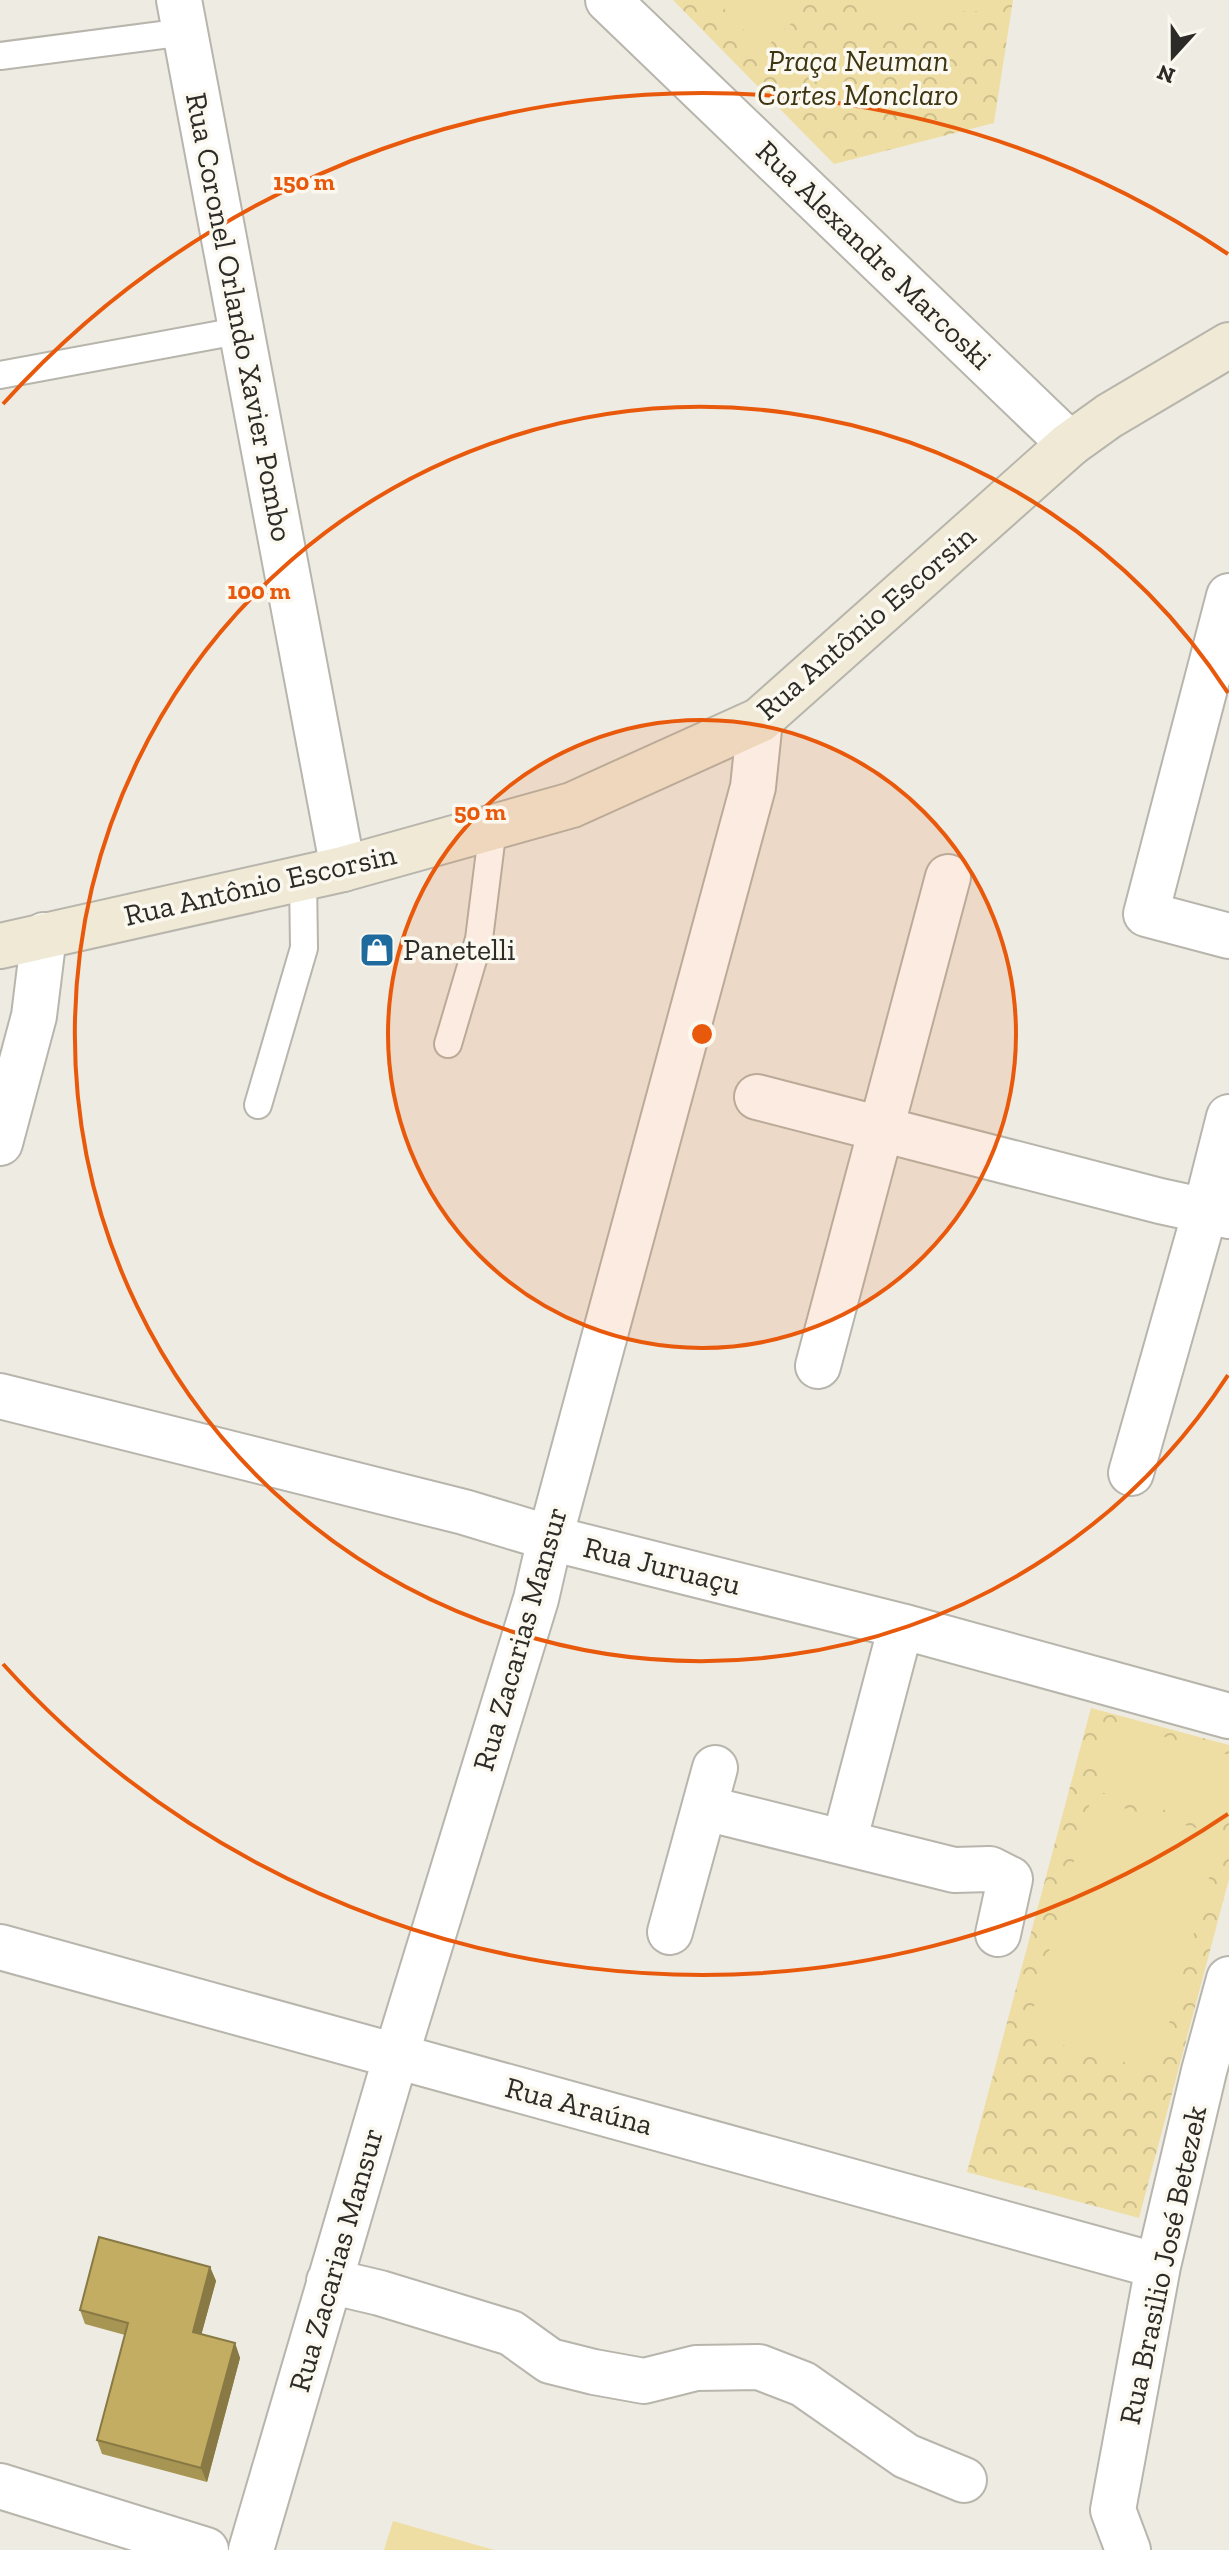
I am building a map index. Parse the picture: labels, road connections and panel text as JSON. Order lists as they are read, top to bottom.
{
  "streets": {
    "main road": ["Rua Antônio Escorsin"],
    "street": [
      "Rua Alexandre Marcoski",
      "Rua Coronel Orlando Xavier Pombo",
      "Rua Juruaçu",
      "Rua Zacarias Mansur",
      "Rua Araúna",
      "Rua Brasilio José Betezek"
    ]
  },
  "crossings": [
    ["Rua Alexandre Marcoski", "Rua Antônio Escorsin"],
    ["Rua Coronel Orlando Xavier Pombo", "Rua Antônio Escorsin"],
    ["Rua Antônio Escorsin", "Rua Zacarias Mansur"],
    ["Rua Juruaçu", "Rua Zacarias Mansur"],
    ["Rua Zacarias Mansur", "Rua Araúna"],
    ["Rua Araúna", "Rua Brasilio José Betezek"]
  ],
  "parks": ["Praça Neuman Cortes Monclaro"],
  "places": {
    "shop": ["Panetelli"]
  },
  "north": "bottom",
  "rings": ["150 m", "100 m", "50 m"]
}
